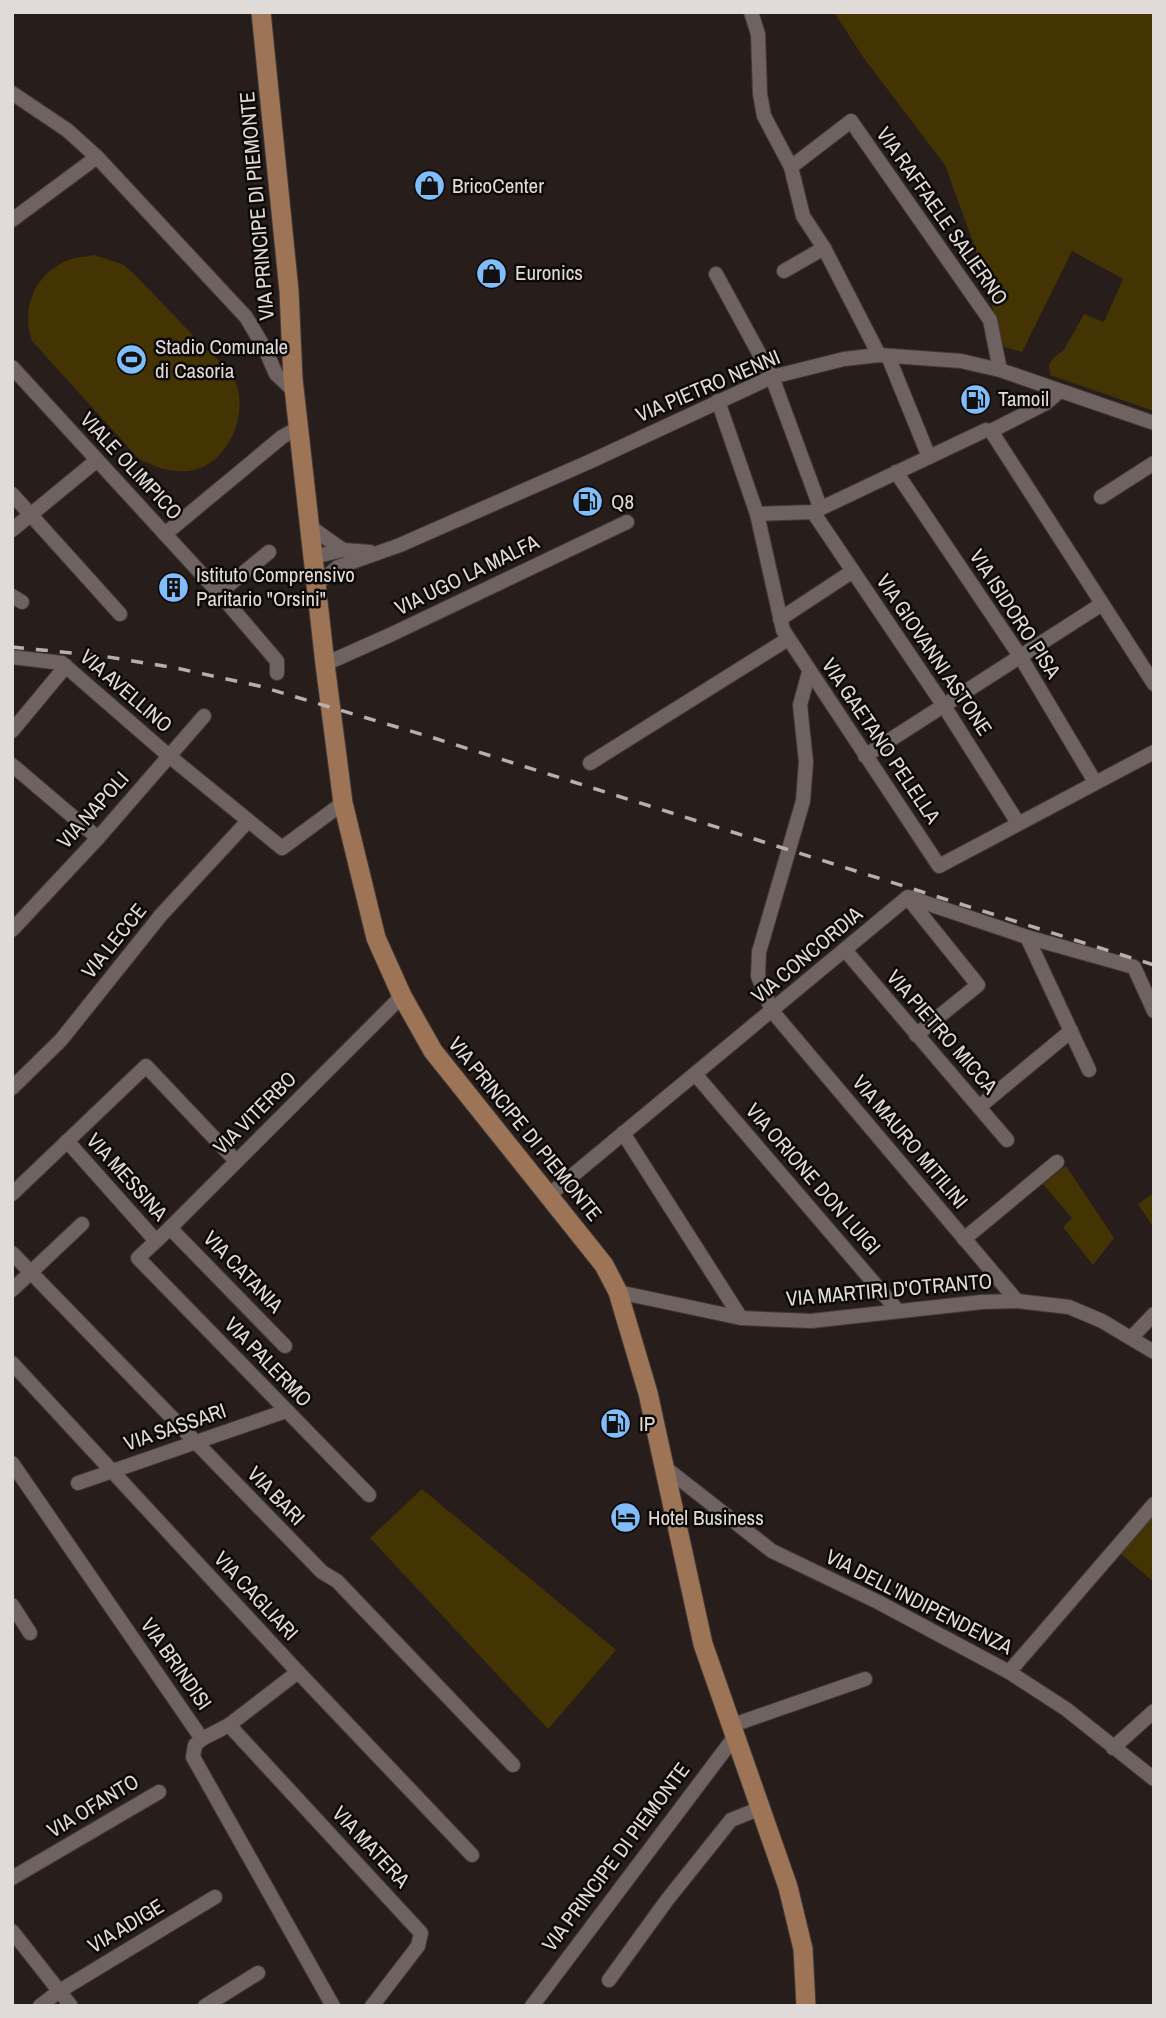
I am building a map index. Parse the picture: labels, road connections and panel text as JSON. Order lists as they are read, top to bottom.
{
  "streets": {
    "main road": ["VIA PRINCIPE DI PIEMONTE"],
    "street": [
      "VIA RAFFAELE SALIERNO",
      "VIA PIETRO NENNI",
      "VIALE OLIMPICO",
      "VIA UGO LA MALFA",
      "VIA ISIDORO PISA",
      "VIA GIOVANNI ASTONE",
      "VIA AVELLINO",
      "VIA GAETANO PELELLA",
      "VIA NAPOLI",
      "VIA LECCE",
      "VIA CONCORDIA",
      "VIA PIETRO MICCA",
      "VIA VITERBO",
      "VIA MAURO MITILINI",
      "VIA MESSINA",
      "VIA ORIONE DON LUIGI",
      "VIA CATANIA",
      "VIA MARTIRI D'OTRANTO",
      "VIA PALERMO",
      "VIA SASSARI",
      "VIA BARI",
      "VIA CAGLIARI",
      "VIA DELL'INDIPENDENZA",
      "VIA BRINDISI",
      "VIA OFANTO",
      "VIA MATERA",
      "VIA ADIGE"
    ]
  },
  "crossings": [
    ["VIA PRINCIPE DI PIEMONTE", "VIA PIETRO NENNI"],
    ["VIA PRINCIPE DI PIEMONTE", "VIA UGO LA MALFA"],
    ["VIA PRINCIPE DI PIEMONTE", "VIA AVELLINO"],
    ["VIA PRINCIPE DI PIEMONTE", "VIA CONCORDIA"],
    ["VIA PRINCIPE DI PIEMONTE", "VIA VITERBO"],
    ["VIA PRINCIPE DI PIEMONTE", "VIA MARTIRI D'OTRANTO"],
    ["VIA PRINCIPE DI PIEMONTE", "VIA DELL'INDIPENDENZA"],
    ["VIA RAFFAELE SALIERNO", "VIA PIETRO NENNI"],
    ["VIA PIETRO NENNI", "VIA GIOVANNI ASTONE"],
    ["VIA PIETRO NENNI", "VIA GAETANO PELELLA"],
    ["VIA GIOVANNI ASTONE", "VIA GAETANO PELELLA"],
    ["VIA AVELLINO", "VIA NAPOLI"],
    ["VIA AVELLINO", "VIA LECCE"],
    ["VIA GAETANO PELELLA", "VIA MAURO MITILINI"],
    ["VIA CONCORDIA", "VIA PIETRO MICCA"],
    ["VIA CONCORDIA", "VIA MAURO MITILINI"],
    ["VIA CONCORDIA", "VIA ORIONE DON LUIGI"],
    ["VIA VITERBO", "VIA MESSINA"],
    ["VIA VITERBO", "VIA CATANIA"],
    ["VIA VITERBO", "VIA PALERMO"],
    ["VIA MAURO MITILINI", "VIA MARTIRI D'OTRANTO"],
    ["VIA ORIONE DON LUIGI", "VIA MARTIRI D'OTRANTO"],
    ["VIA PALERMO", "VIA SASSARI"],
    ["VIA SASSARI", "VIA BARI"],
    ["VIA SASSARI", "VIA CAGLIARI"]
  ],
  "places": {
    "shop": ["BricoCenter", "Euronics"],
    "sports": ["Stadio Comunale di Casoria"],
    "fuel station": ["Tamoil", "Q8", "IP"],
    "building": ["Istituto Comprensivo Paritario \"Orsini\""],
    "hotel": ["Hotel Business"]
  }
}
